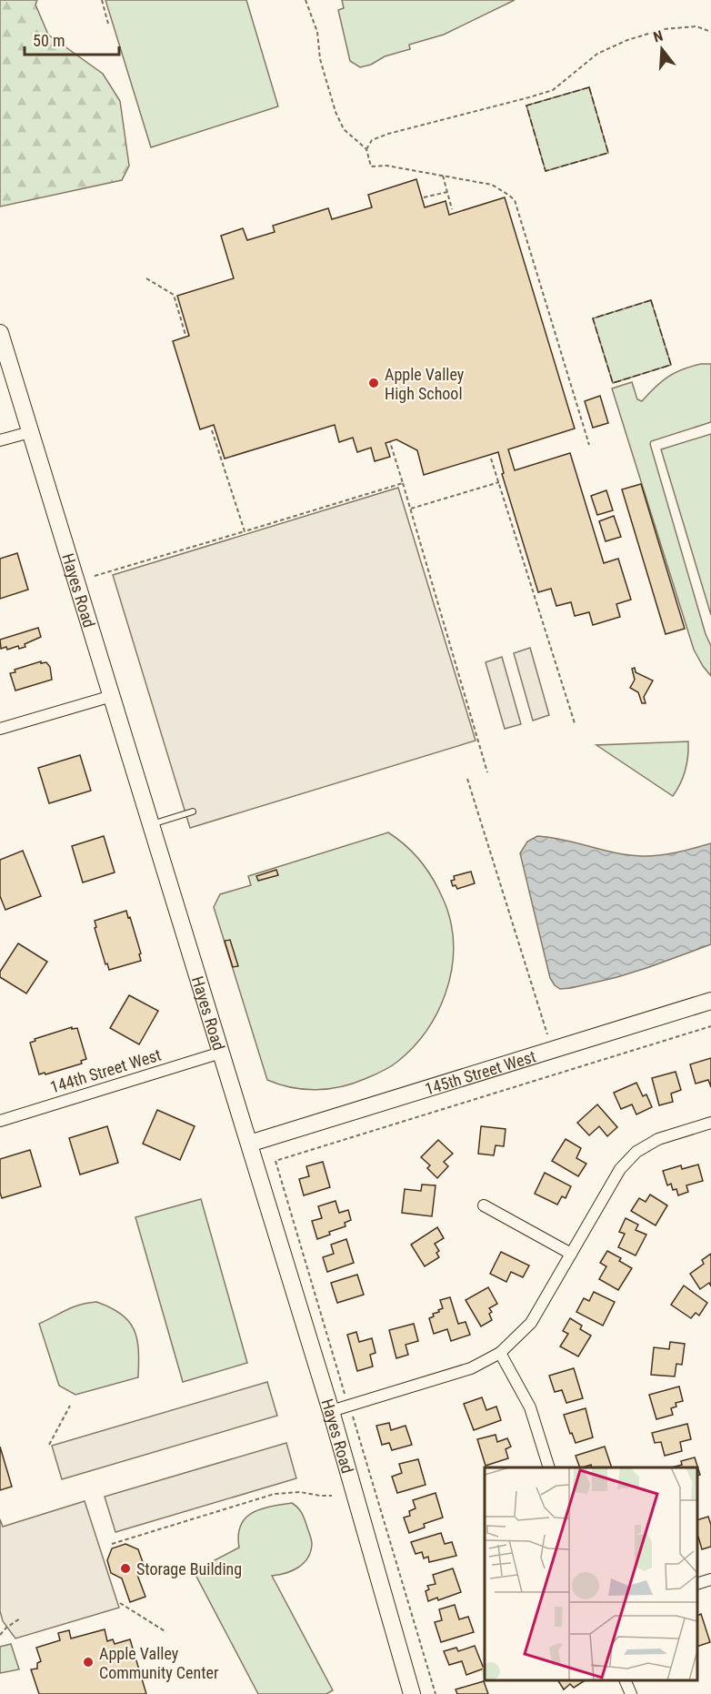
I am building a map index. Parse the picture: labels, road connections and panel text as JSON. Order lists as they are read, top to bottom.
{
  "streets": {
    "street": ["Hayes Road", "144th Street West", "145th Street West"]
  },
  "crossings": [
    ["Hayes Road", "144th Street West"],
    ["Hayes Road", "145th Street West"]
  ],
  "places": ["Apple Valley High School", "Storage Building", "Apple Valley Community Center"],
  "scale_bar": "50 m",
  "north": "top"
}
